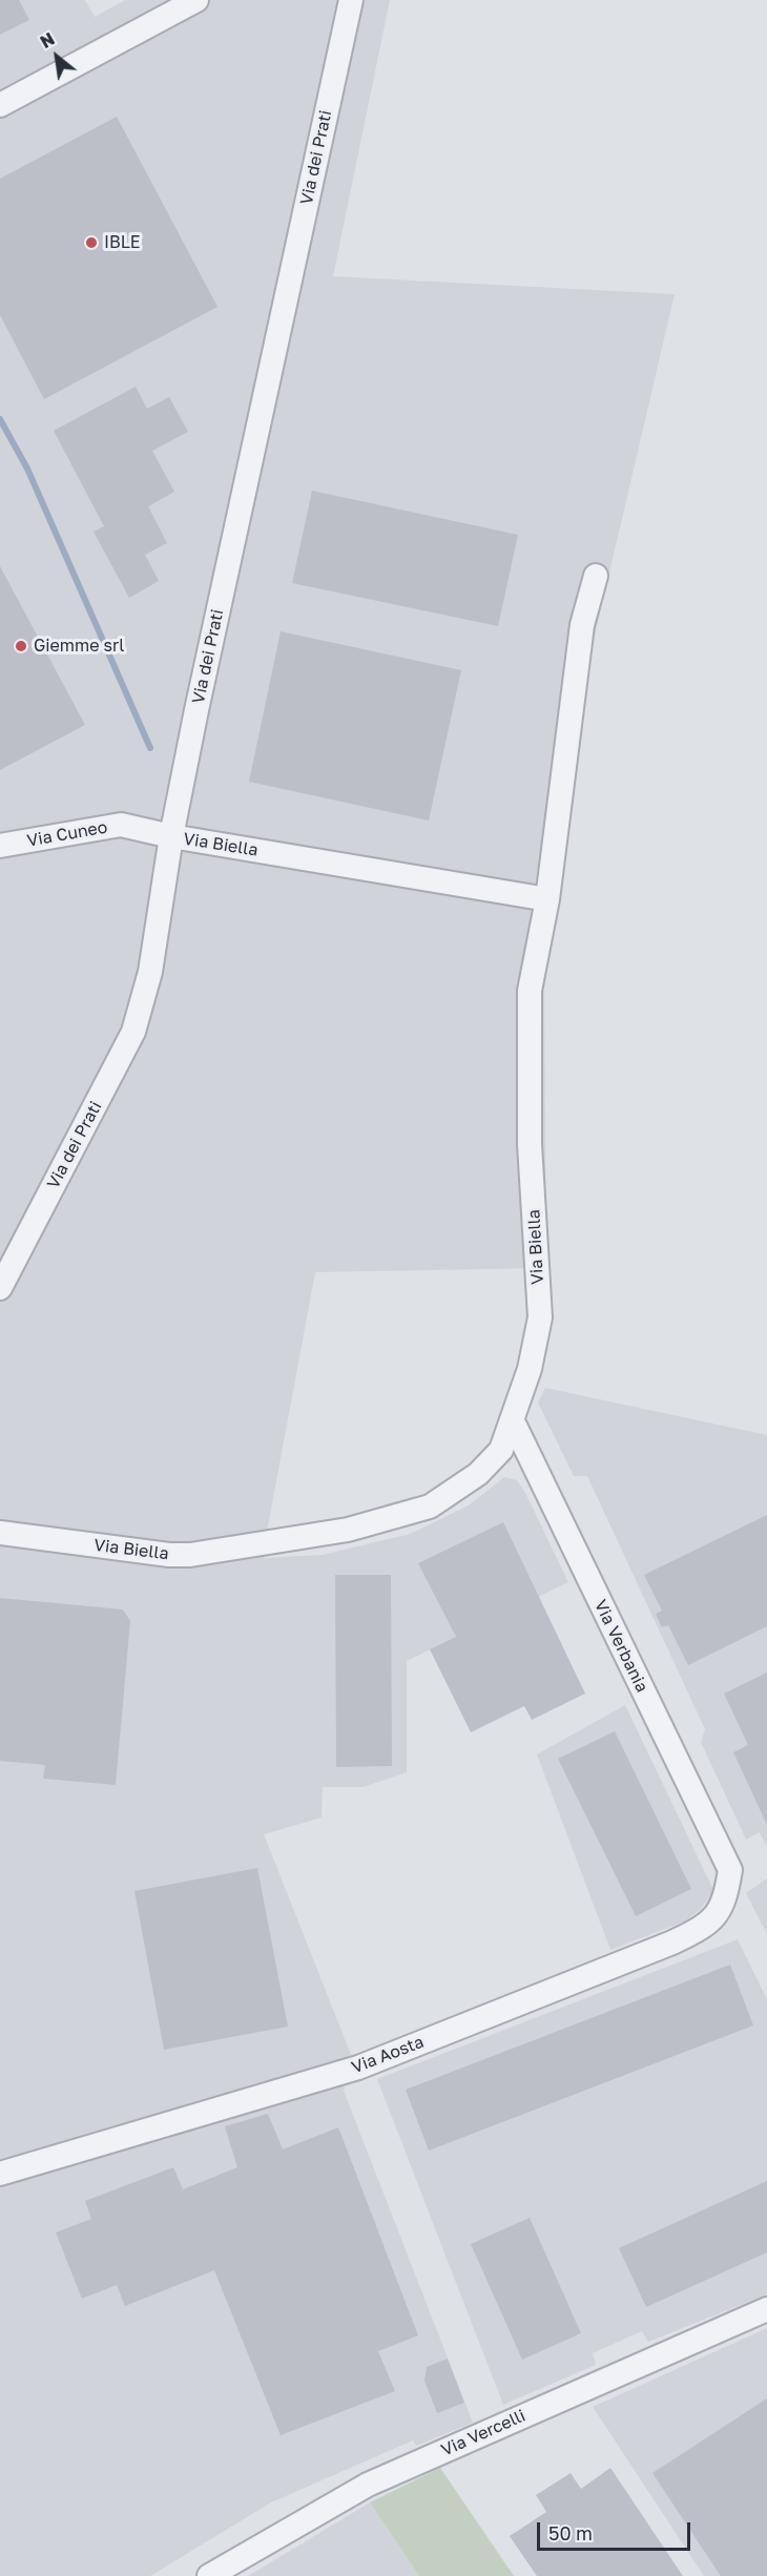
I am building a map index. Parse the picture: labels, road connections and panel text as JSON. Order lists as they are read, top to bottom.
{
  "streets": {
    "street": [
      "Via dei Prati",
      "Via Cuneo",
      "Via Biella",
      "Via Verbania",
      "Via Aosta",
      "Via Vercelli"
    ]
  },
  "crossings": [
    ["Via dei Prati", "Via Cuneo"],
    ["Via dei Prati", "Via Biella"],
    ["Via Cuneo", "Via Biella"],
    ["Via Biella", "Via Verbania"],
    ["Via Verbania", "Via Aosta"]
  ],
  "places": ["IBLE", "Giemme srl"],
  "scale_bar": "50 m",
  "north": "top left"
}
